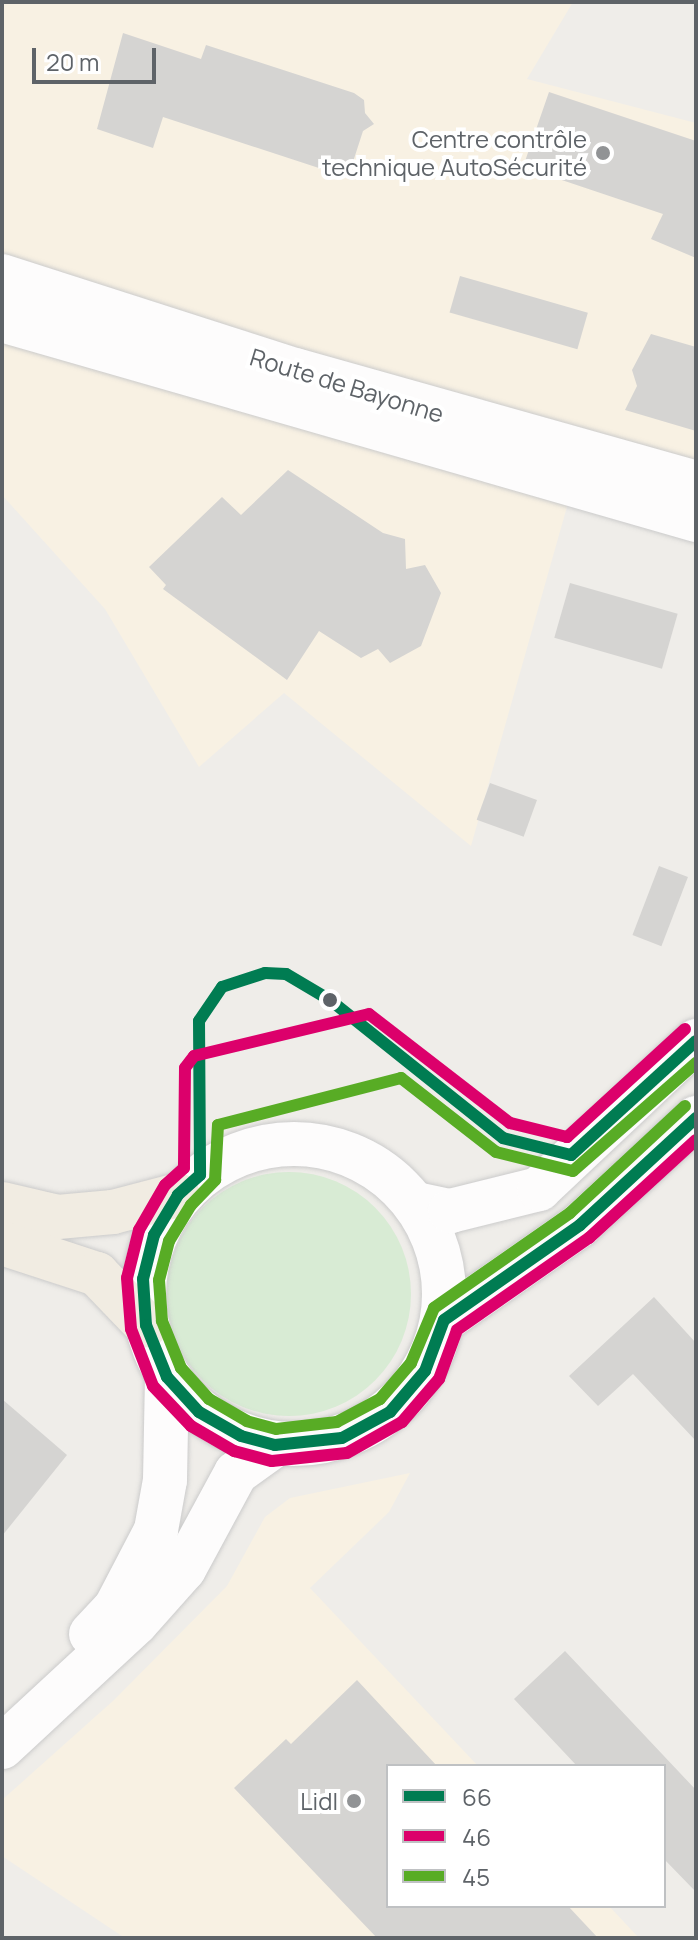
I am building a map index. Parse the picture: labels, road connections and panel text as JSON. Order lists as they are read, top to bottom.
{
  "streets": {
    "main road": ["Route de Bayonne"]
  },
  "places": ["Centre contrôle technique AutoSécurité", "Lidl"],
  "lines": ["transit line 66", "transit line 46", "transit line 45"],
  "legend": ["66", "46", "45"],
  "scale_bar": "20 m"
}
